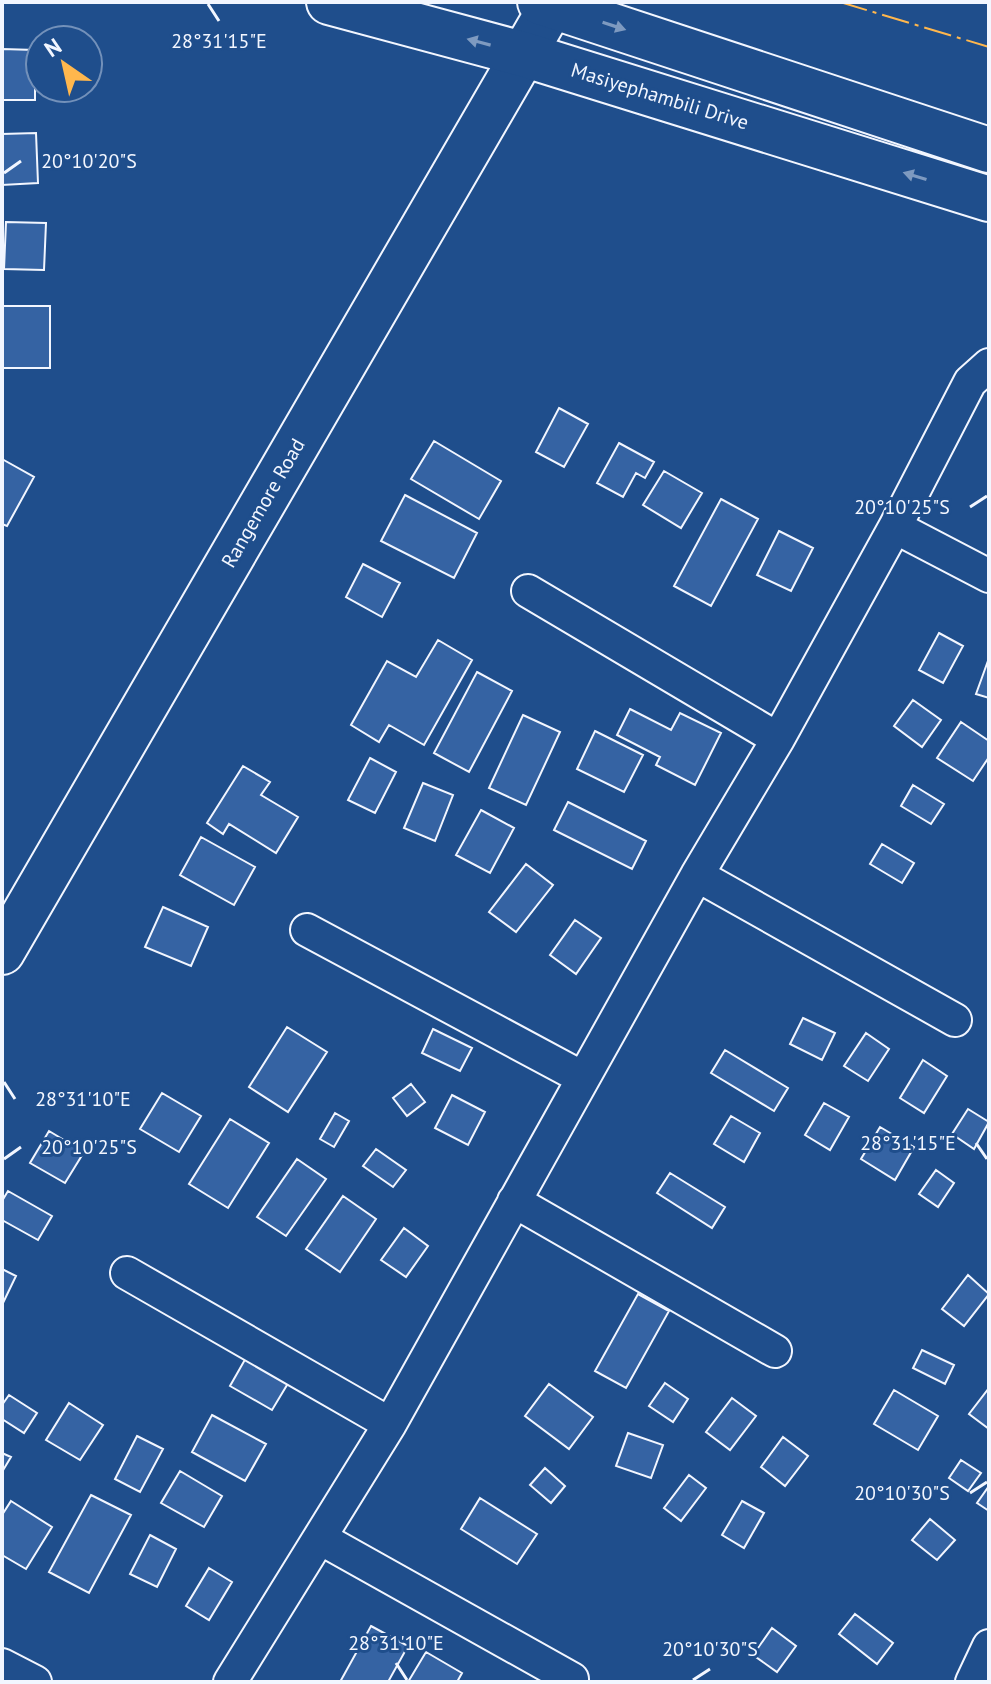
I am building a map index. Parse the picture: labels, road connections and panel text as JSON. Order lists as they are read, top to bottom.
{
  "streets": {
    "main road": ["Masiyephambili Drive", "Rangemore Road"]
  },
  "crossings": [
    ["Masiyephambili Drive", "Rangemore Road"]
  ],
  "north": "top left",
  "coordinates": [
    "28°31'15\"E",
    "20°10'20\"S",
    "20°10'25\"S",
    "28°31'10\"E",
    "20°10'30\"S"
  ]
}
